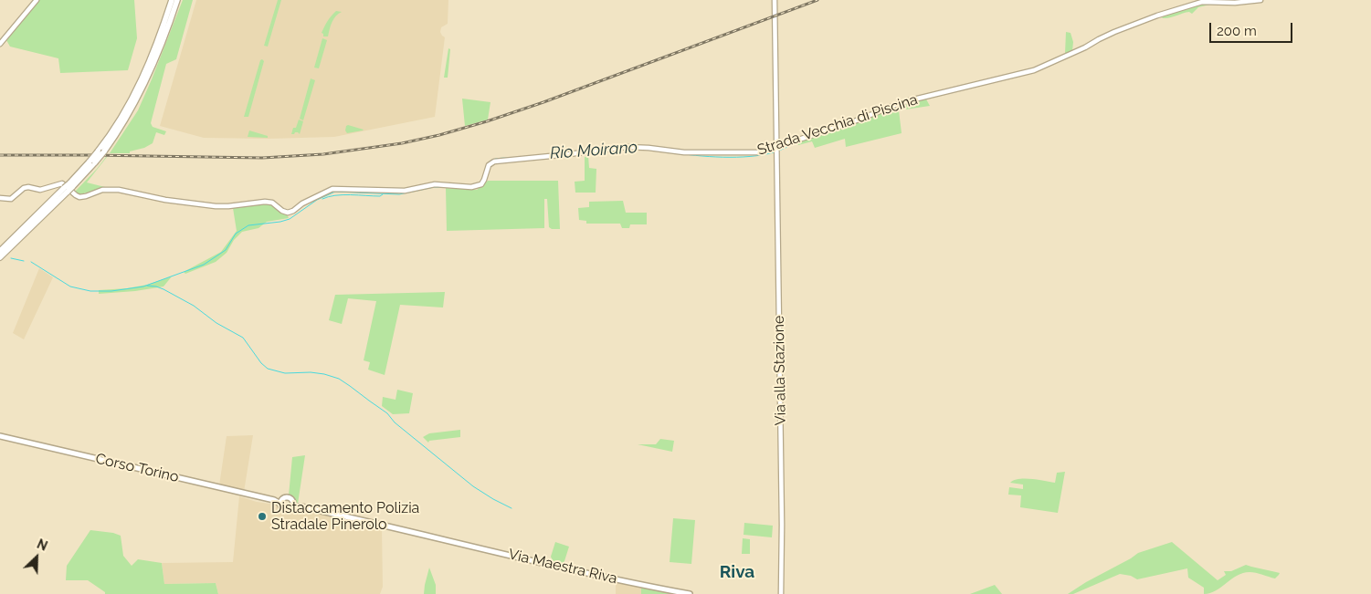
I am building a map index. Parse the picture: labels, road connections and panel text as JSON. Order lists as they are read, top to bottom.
{
  "streets": {
    "main road": ["Corso Torino", "Via Maestra Riva"],
    "street": ["Strada Vecchia di Piscina", "Via alla Stazione"]
  },
  "crossings": [
    ["Strada Vecchia di Piscina", "Via alla Stazione"],
    ["Corso Torino", "Via Maestra Riva"]
  ],
  "districts": ["Riva"],
  "water": ["Rio Moirano"],
  "places": ["Distaccamento Polizia Stradale Pinerolo"],
  "scale_bar": "200 m",
  "north": "top right"
}
